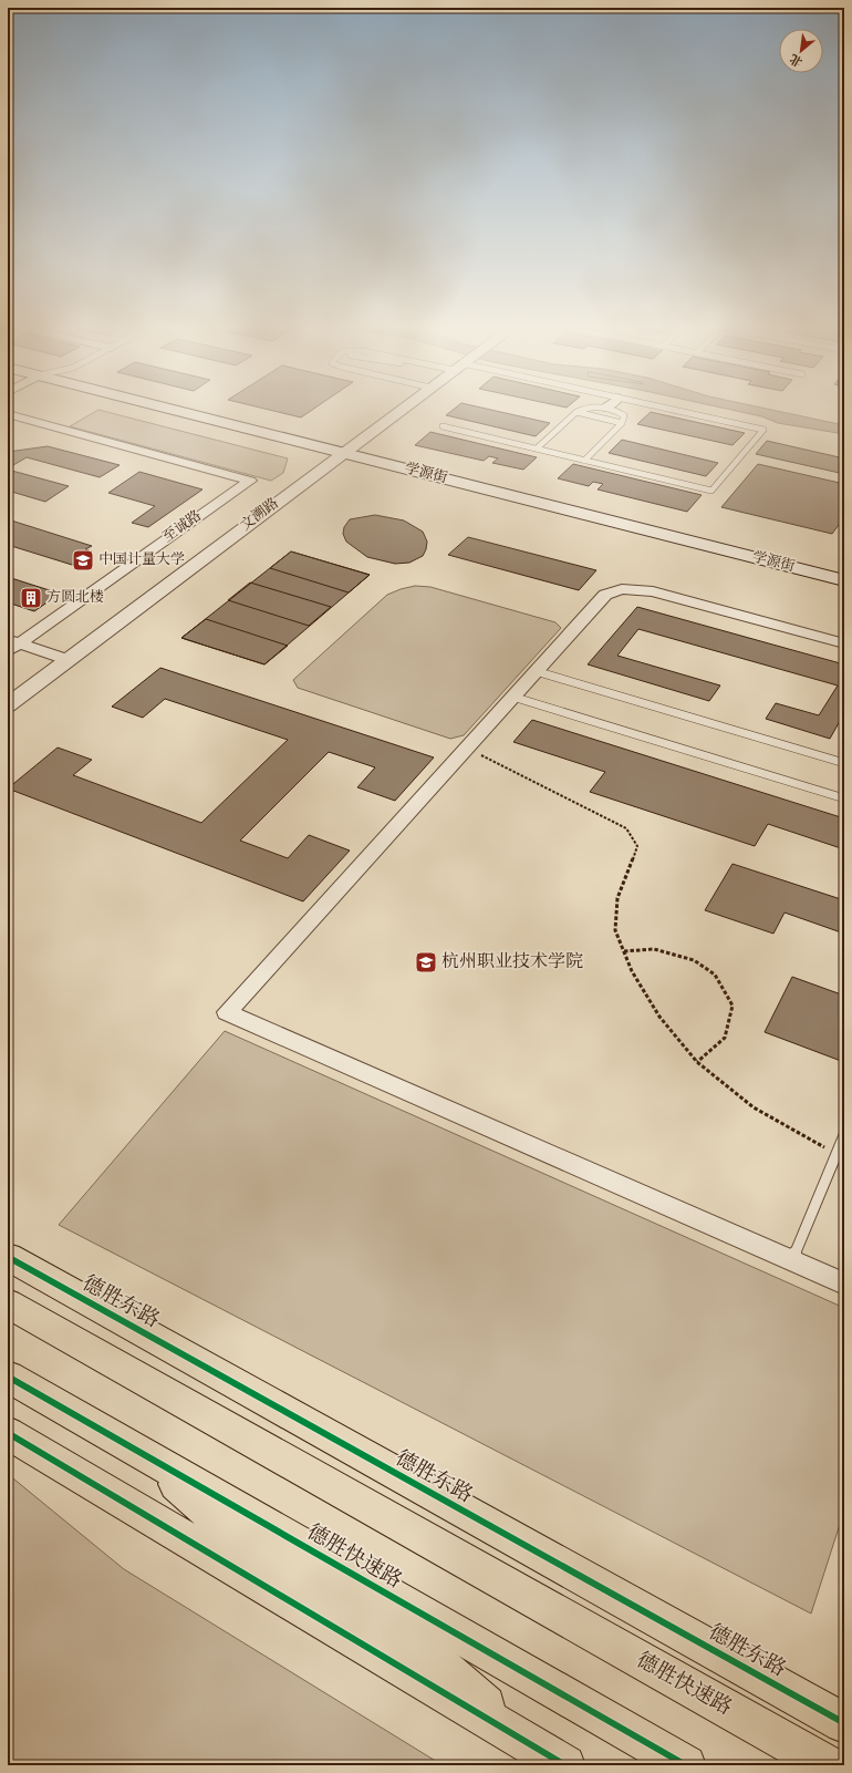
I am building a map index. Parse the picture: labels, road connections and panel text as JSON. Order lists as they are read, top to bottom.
{
  "streets": {
    "main road": ["学源街", "德胜东路", "德胜快速路"],
    "street": ["文溯路", "至诚路"]
  },
  "crossings": [
    ["学源街", "文溯路"]
  ],
  "places": {
    "school or university": ["中国计量大学", "杭州职业技术学院"],
    "building": ["方圆北楼"]
  },
  "north": "bottom left"
}
